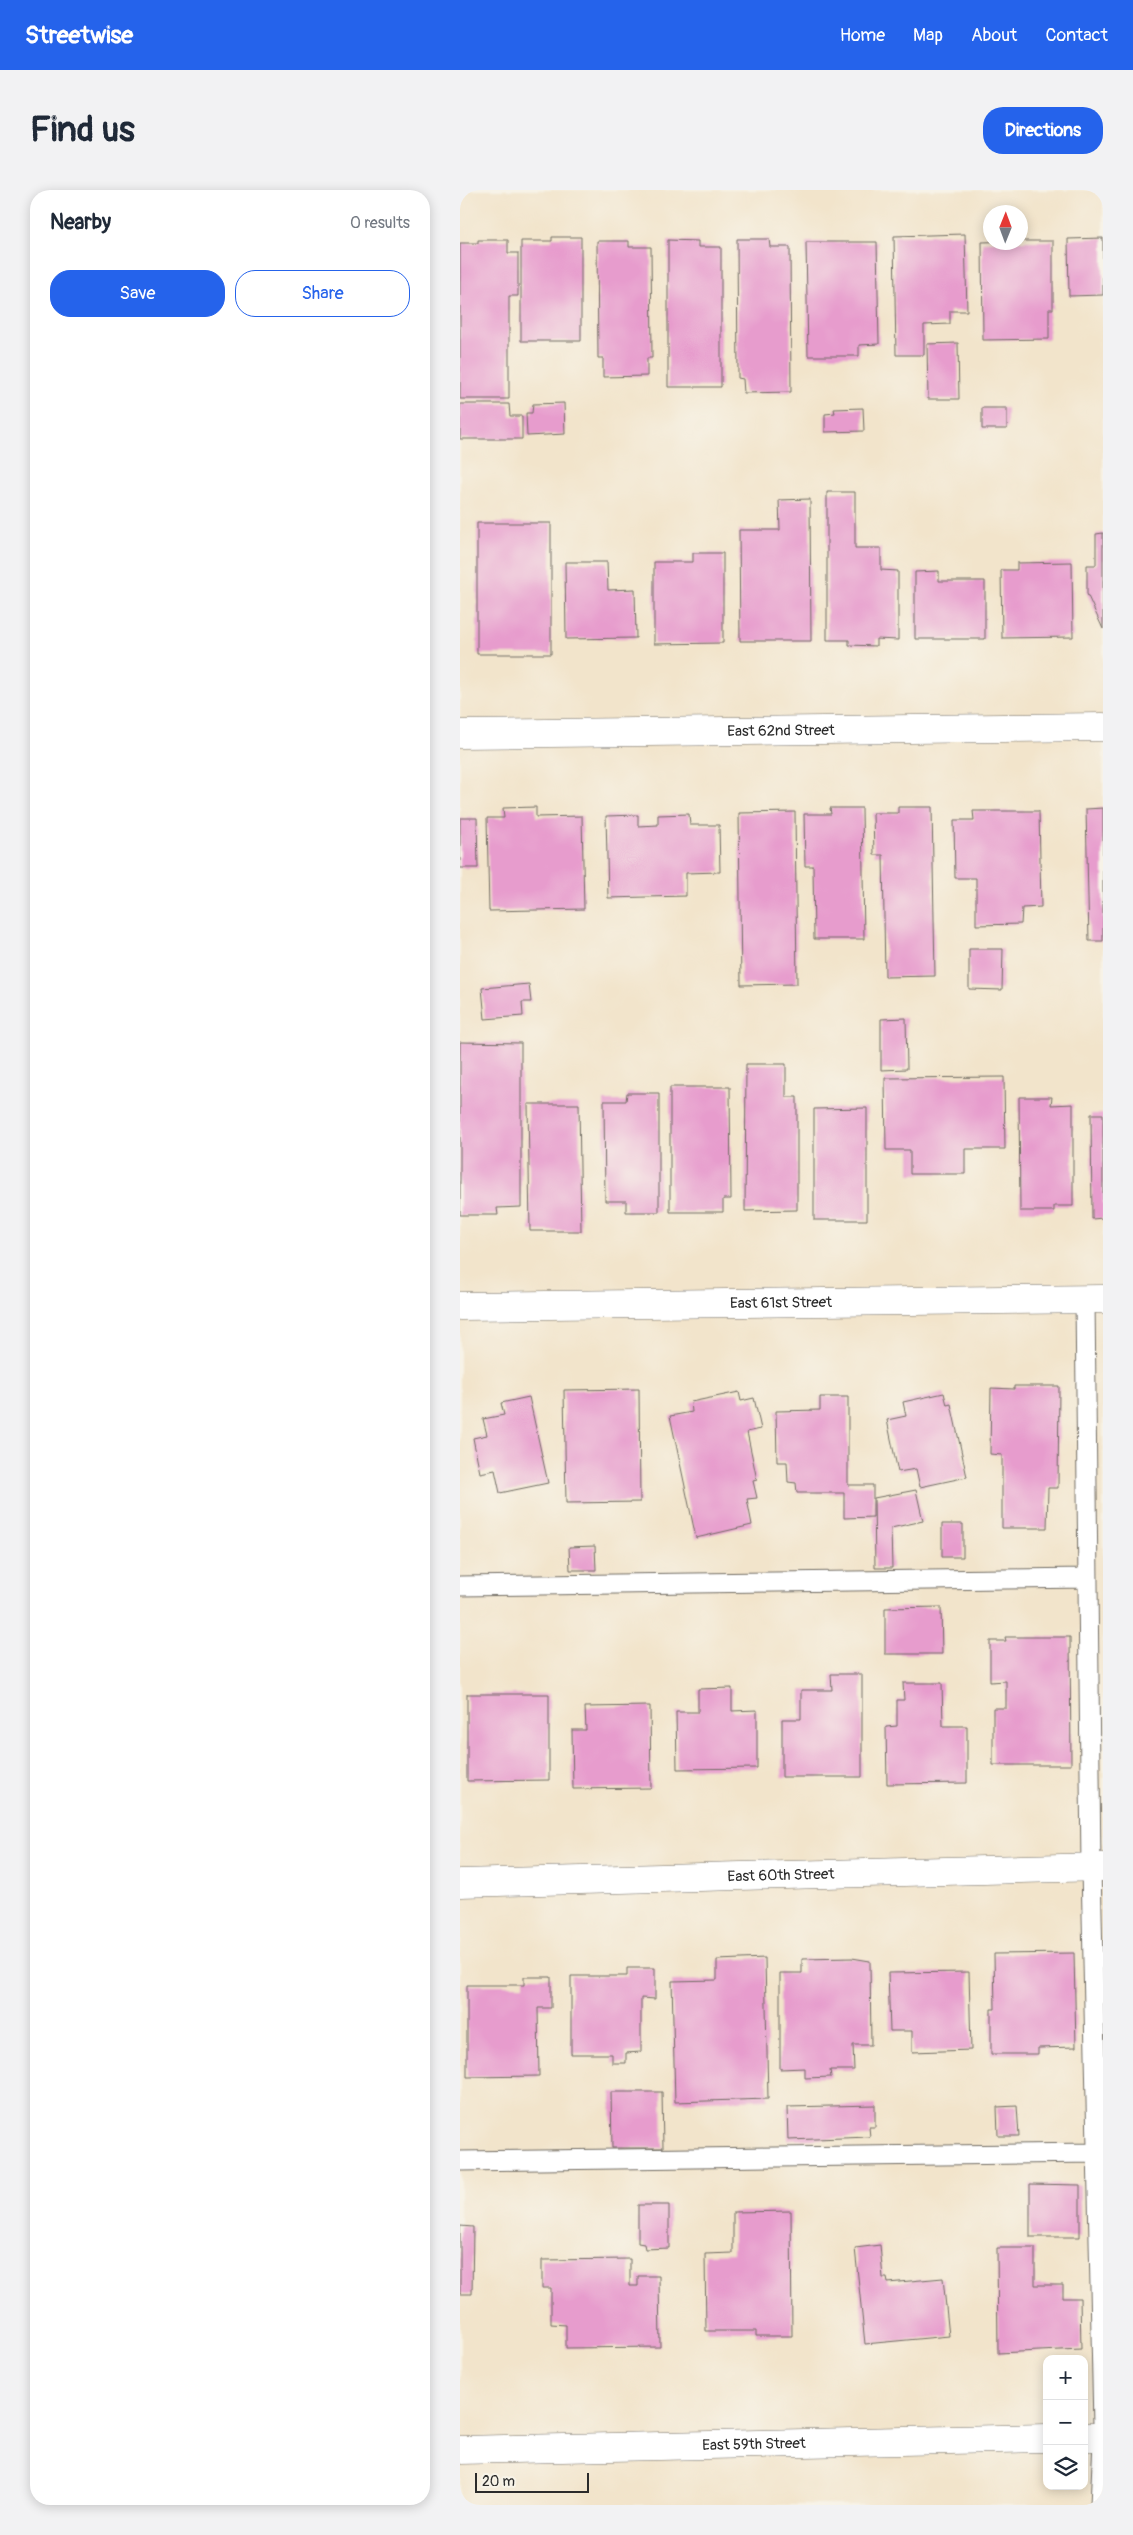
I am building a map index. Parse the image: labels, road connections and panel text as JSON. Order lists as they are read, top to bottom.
{
  "streets": {
    "street": [
      "East 62nd Street",
      "East 61st Street",
      "East 60th Street",
      "East 59th Street"
    ]
  },
  "scale_bar": "20 m",
  "north": "top",
  "page": {
    "header": "Streetwise",
    "nav": [
      "Home",
      "Map",
      "About",
      "Contact"
    ],
    "buttons": [
      "Directions",
      ["Save", "Share"]
    ],
    "title": "Find us",
    "heading": ["Nearby", "0 results"],
    "map_buttons": ["+", "−"],
    "scale": "20 m"
  }
}
